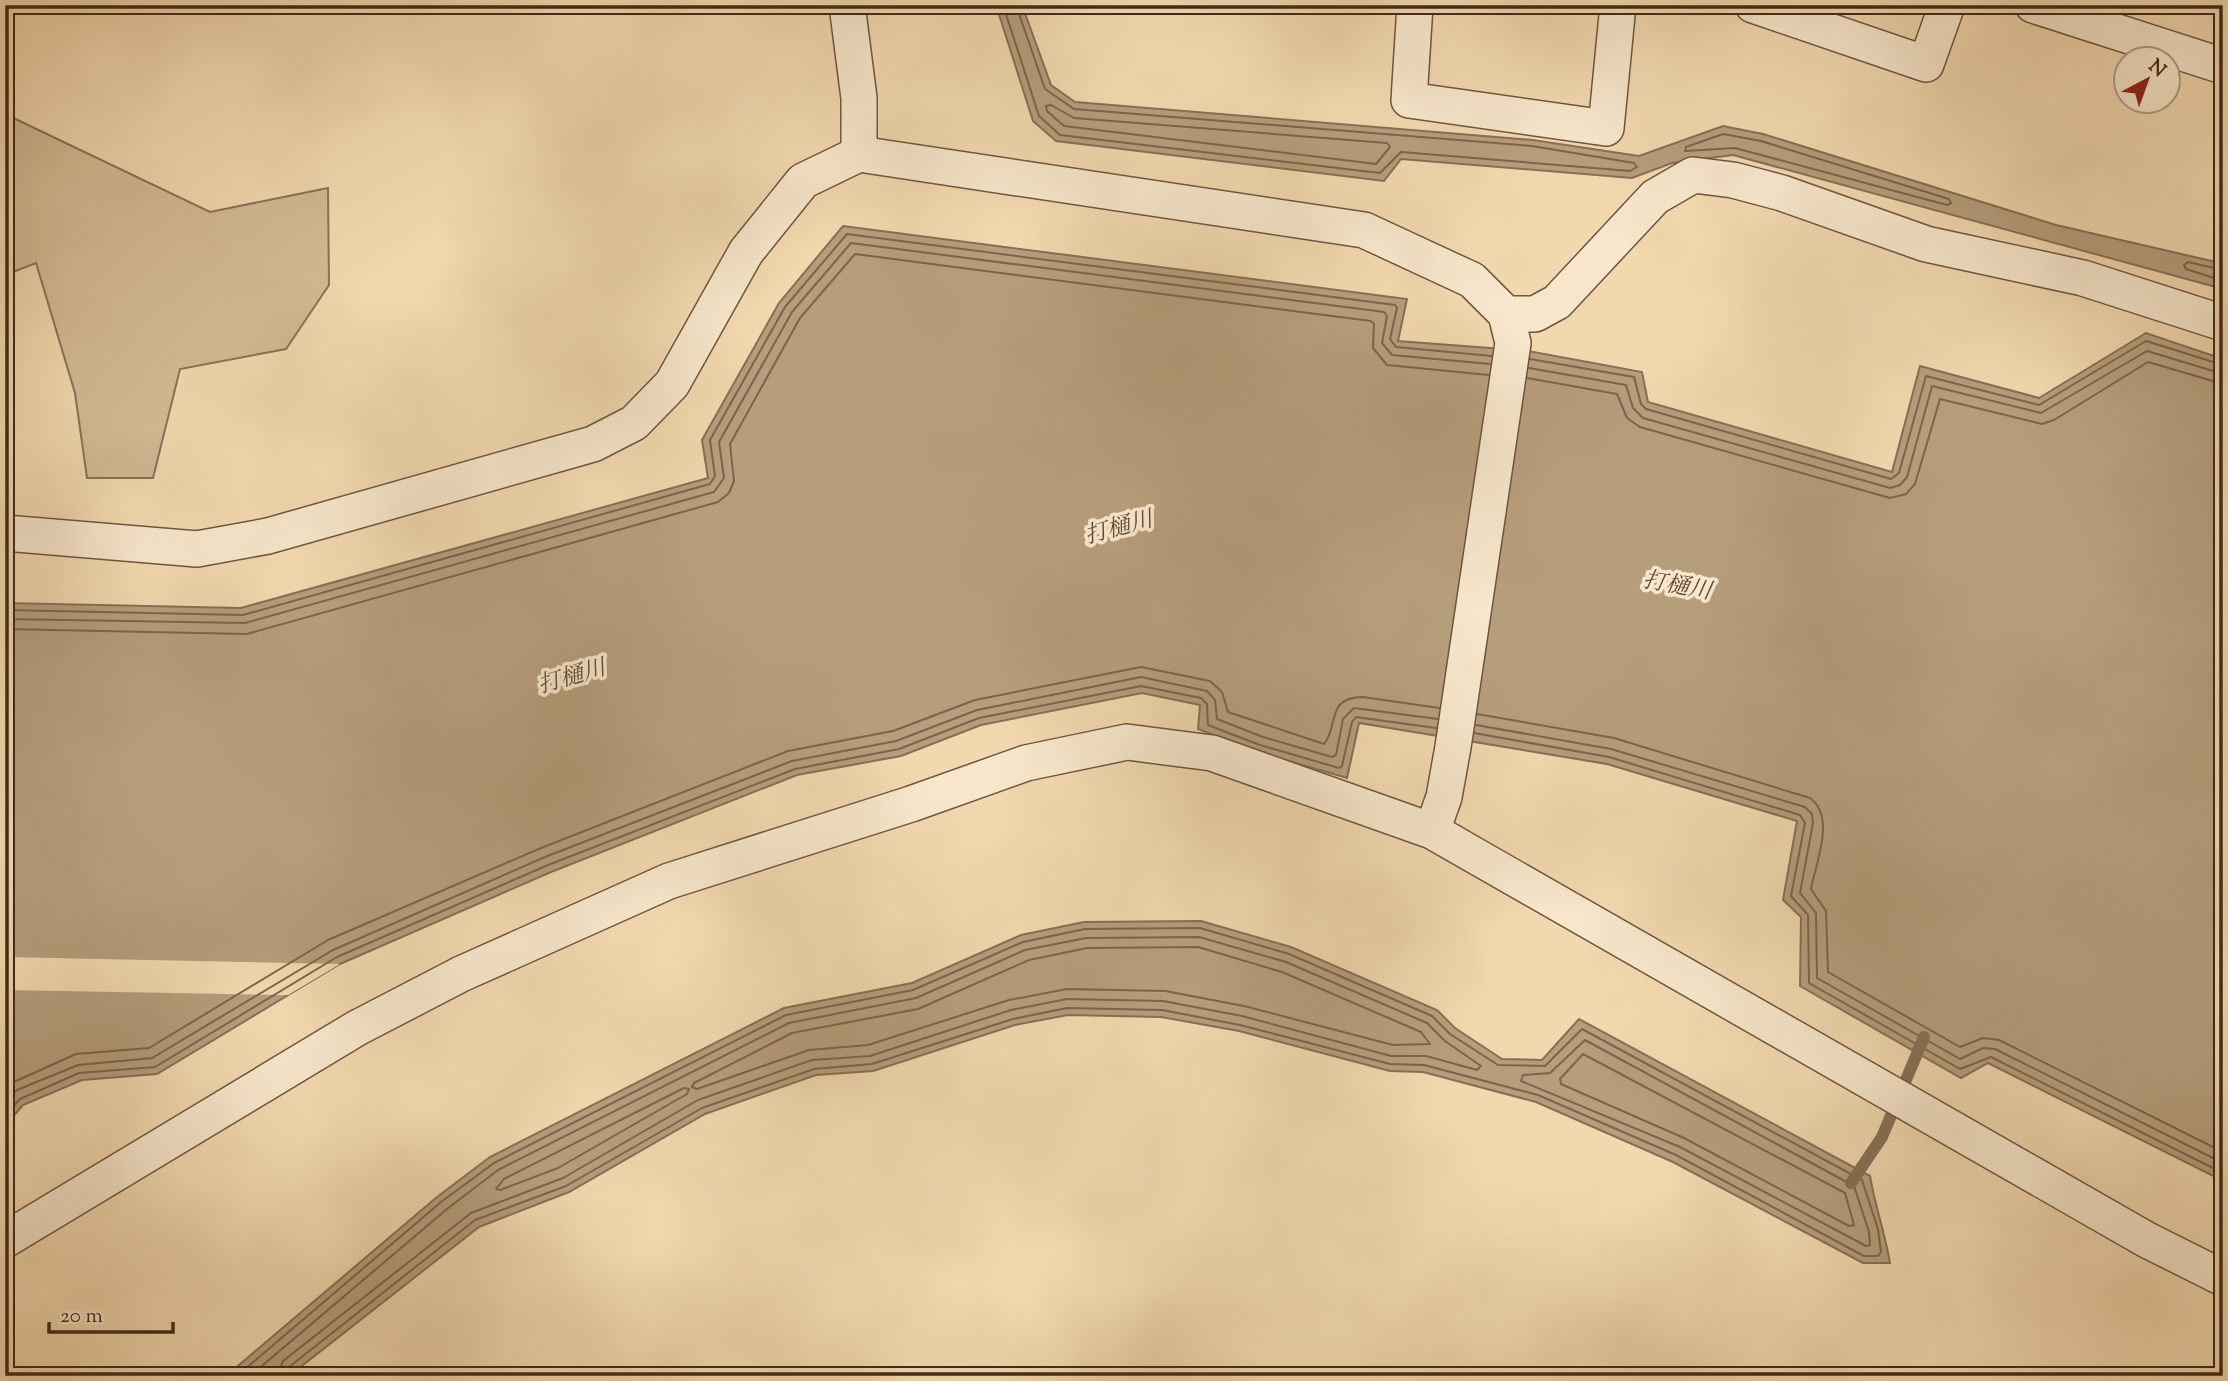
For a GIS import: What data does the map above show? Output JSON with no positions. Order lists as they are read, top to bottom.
{
  "water": ["打樋川"],
  "scale_bar": "20 m",
  "north": "top right"
}
